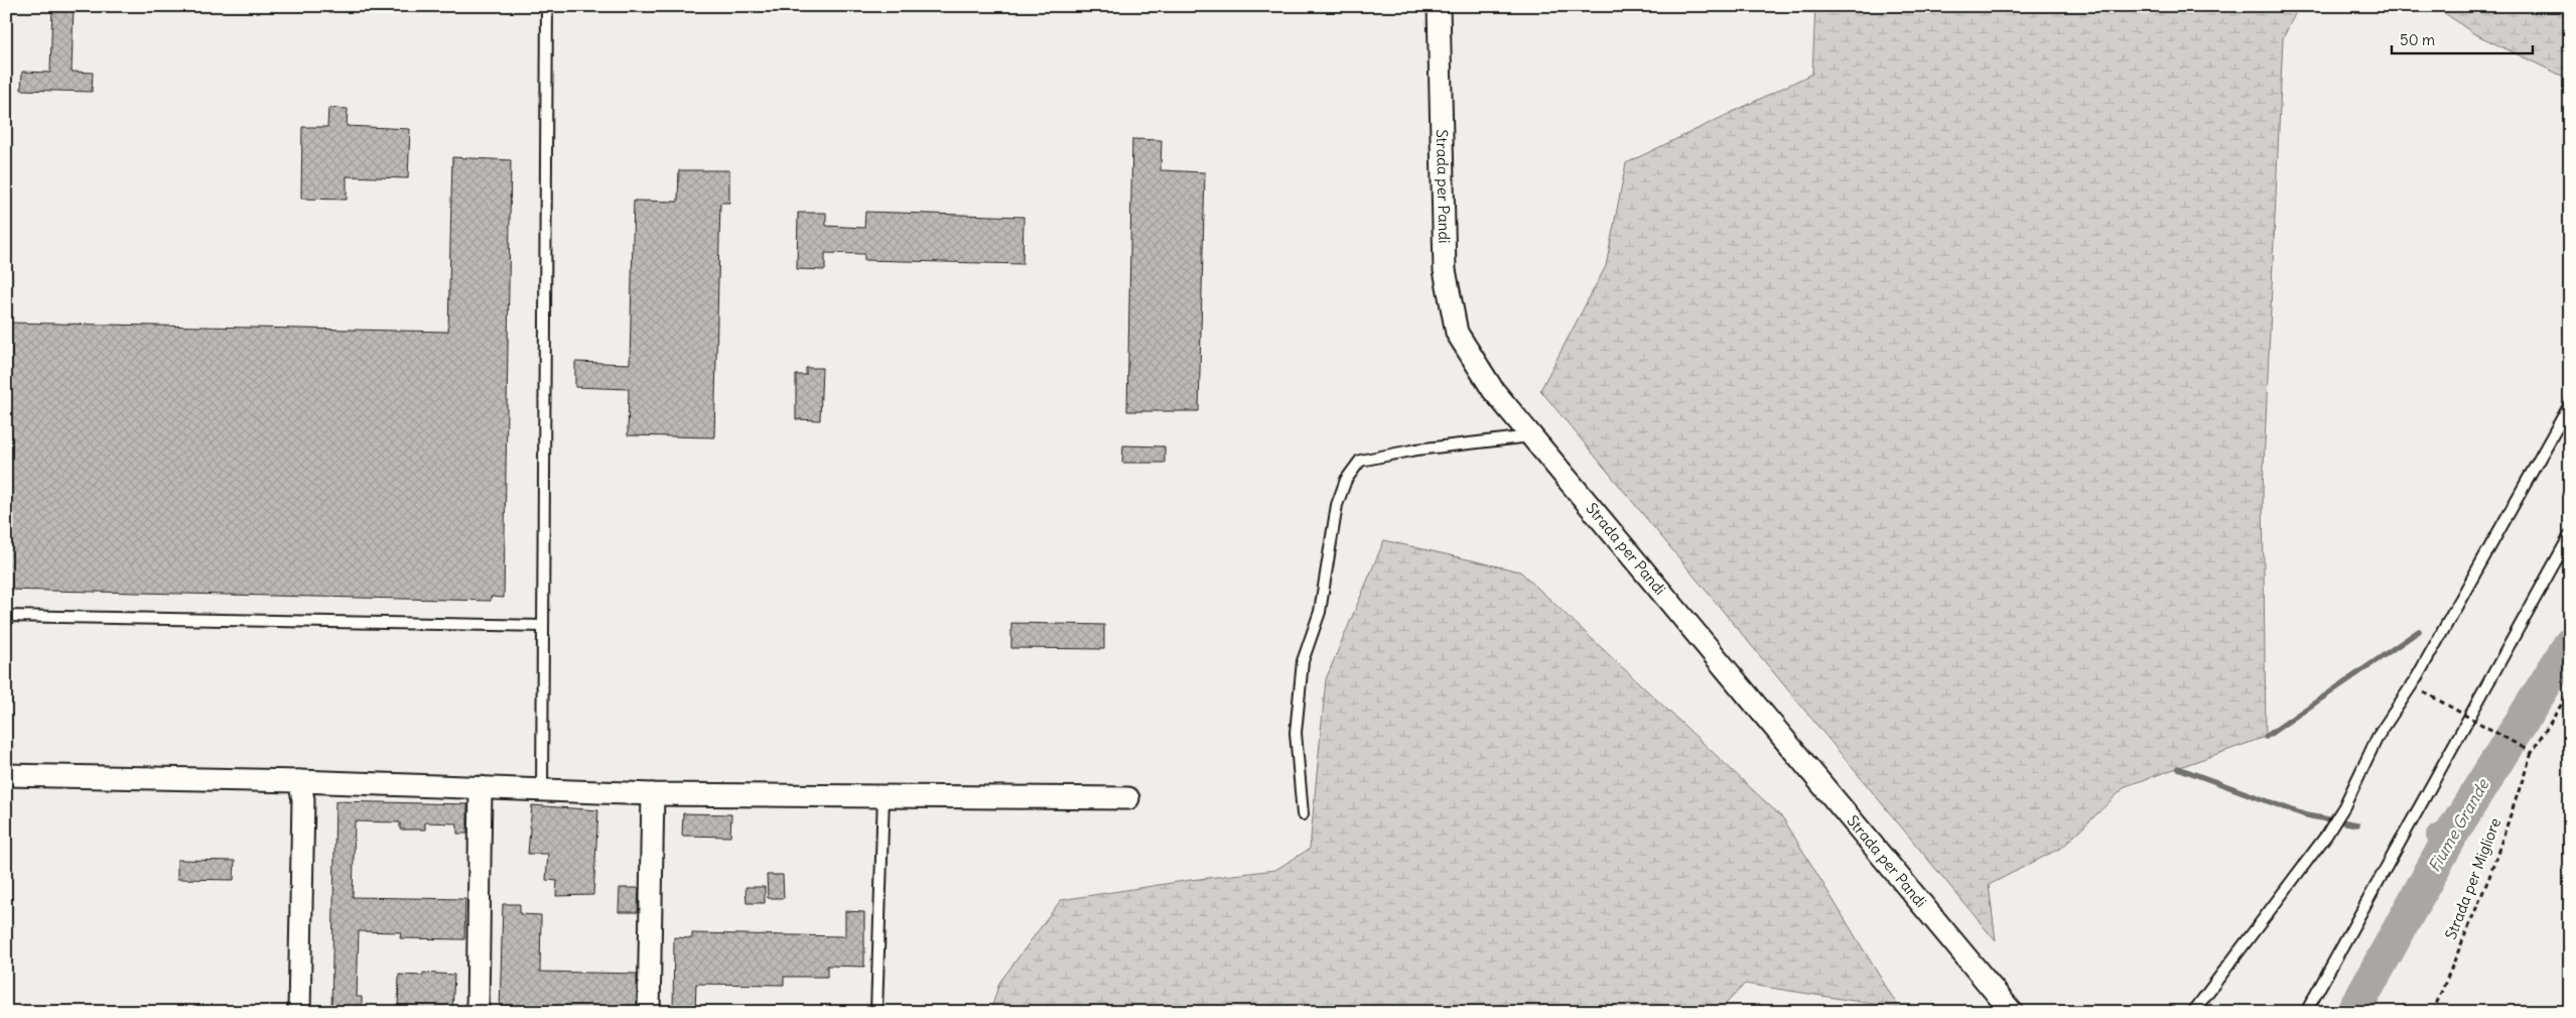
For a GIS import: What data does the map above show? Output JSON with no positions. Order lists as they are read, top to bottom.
{
  "streets": {
    "street": ["Strada per Pandi"],
    "path": ["Strada per Migliore"]
  },
  "water": ["Fiume Grande"],
  "scale_bar": "50 m"
}
